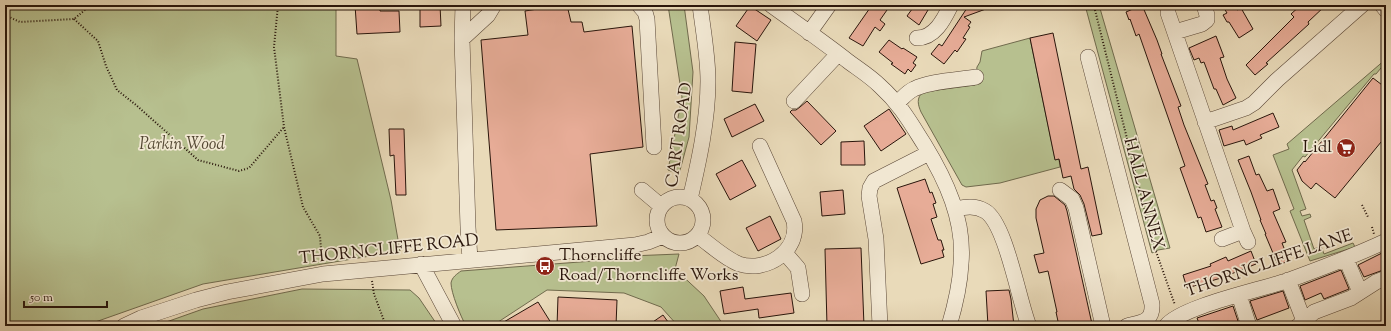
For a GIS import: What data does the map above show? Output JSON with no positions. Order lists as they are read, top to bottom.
{
  "streets": {
    "street": [
      "CART ROAD",
      "HALL ANNEX",
      "THORNCLIFFE ROAD",
      "THORNCLIFFE LANE"
    ]
  },
  "crossings": [
    ["CART ROAD", "THORNCLIFFE ROAD"]
  ],
  "parks": ["Parkin Wood"],
  "places": {
    "supermarket": ["Lidl"],
    "bus stop": ["Thorncliffe Road/Thorncliffe Works"]
  },
  "scale_bar": "50 m"
}
